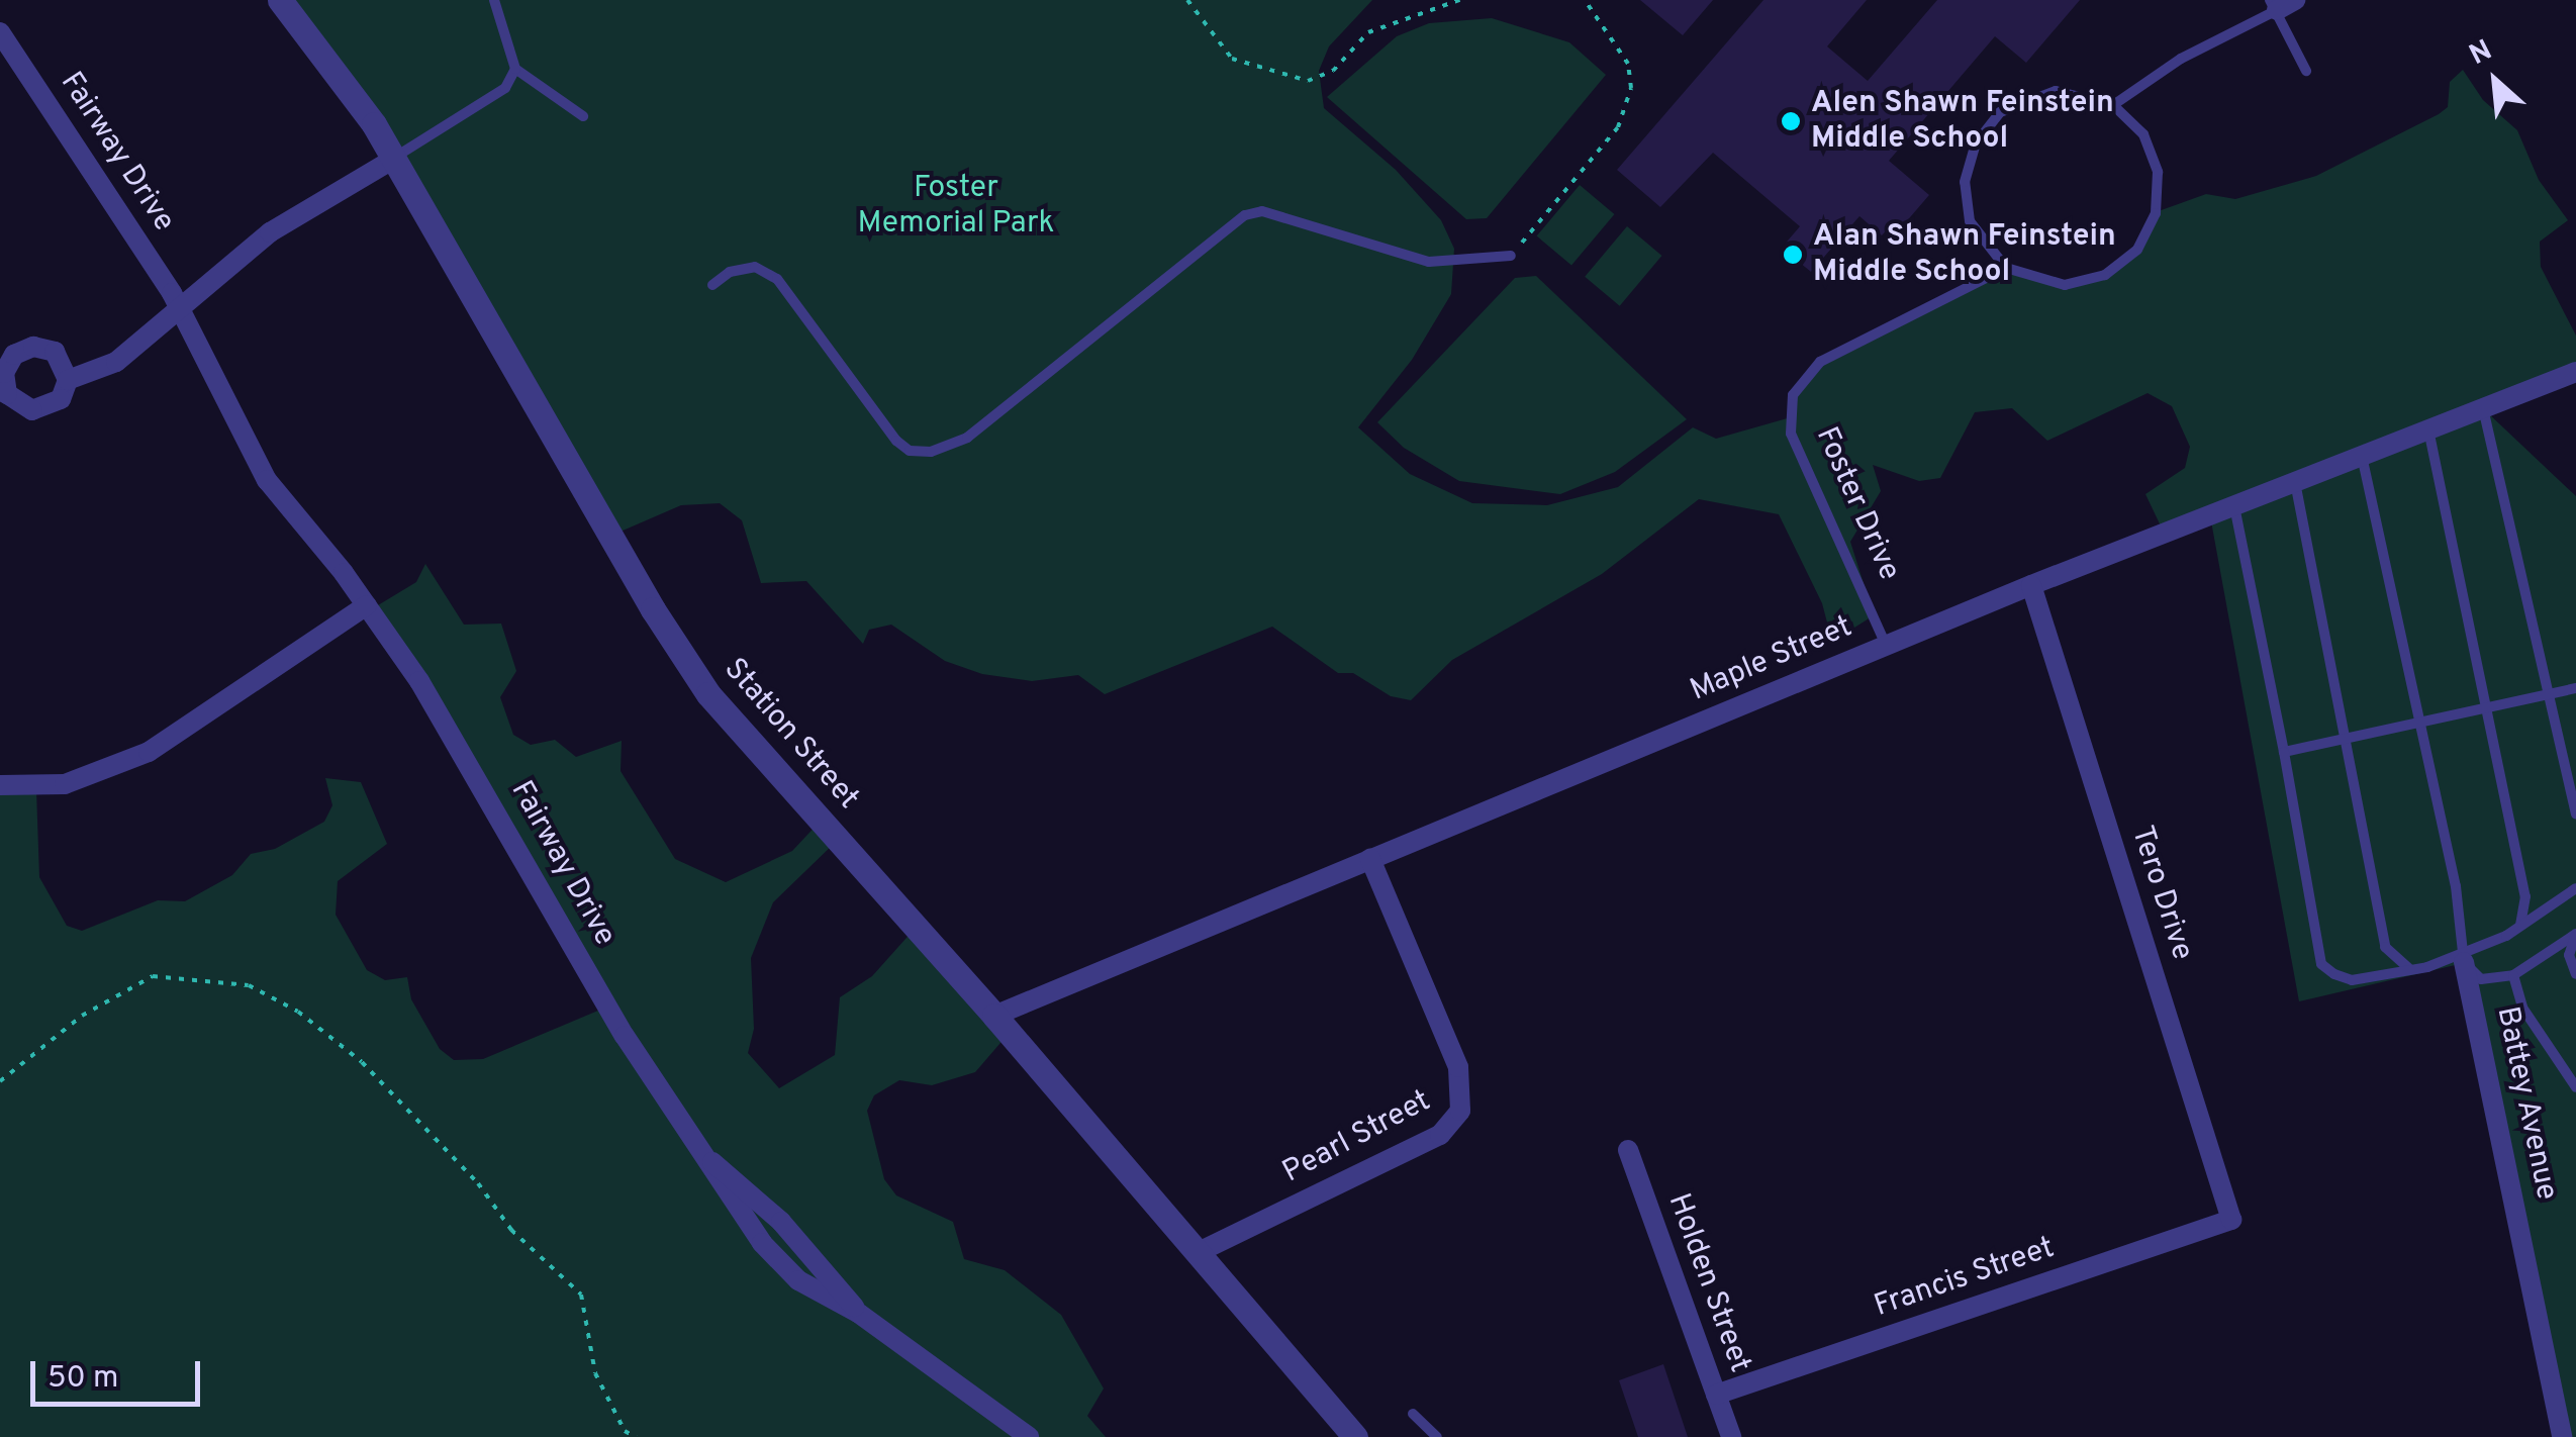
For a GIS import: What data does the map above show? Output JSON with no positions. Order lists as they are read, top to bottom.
{
  "streets": {
    "street": [
      "Fairway Drive",
      "Maple Street",
      "Station Street",
      "Tero Drive",
      "Battey Avenue",
      "Pearl Street",
      "Francis Street",
      "Holden Street"
    ],
    "lane": ["Foster Drive"]
  },
  "crossings": [
    ["Foster Drive", "Maple Street"],
    ["Maple Street", "Station Street"],
    ["Maple Street", "Tero Drive"],
    ["Maple Street", "Pearl Street"],
    ["Station Street", "Pearl Street"],
    ["Tero Drive", "Francis Street"],
    ["Francis Street", "Holden Street"]
  ],
  "parks": ["Foster Memorial Park"],
  "places": ["Alen Shawn Feinstein Middle School", "Alan Shawn Feinstein Middle School"],
  "scale_bar": "50 m",
  "north": "top left"
}
